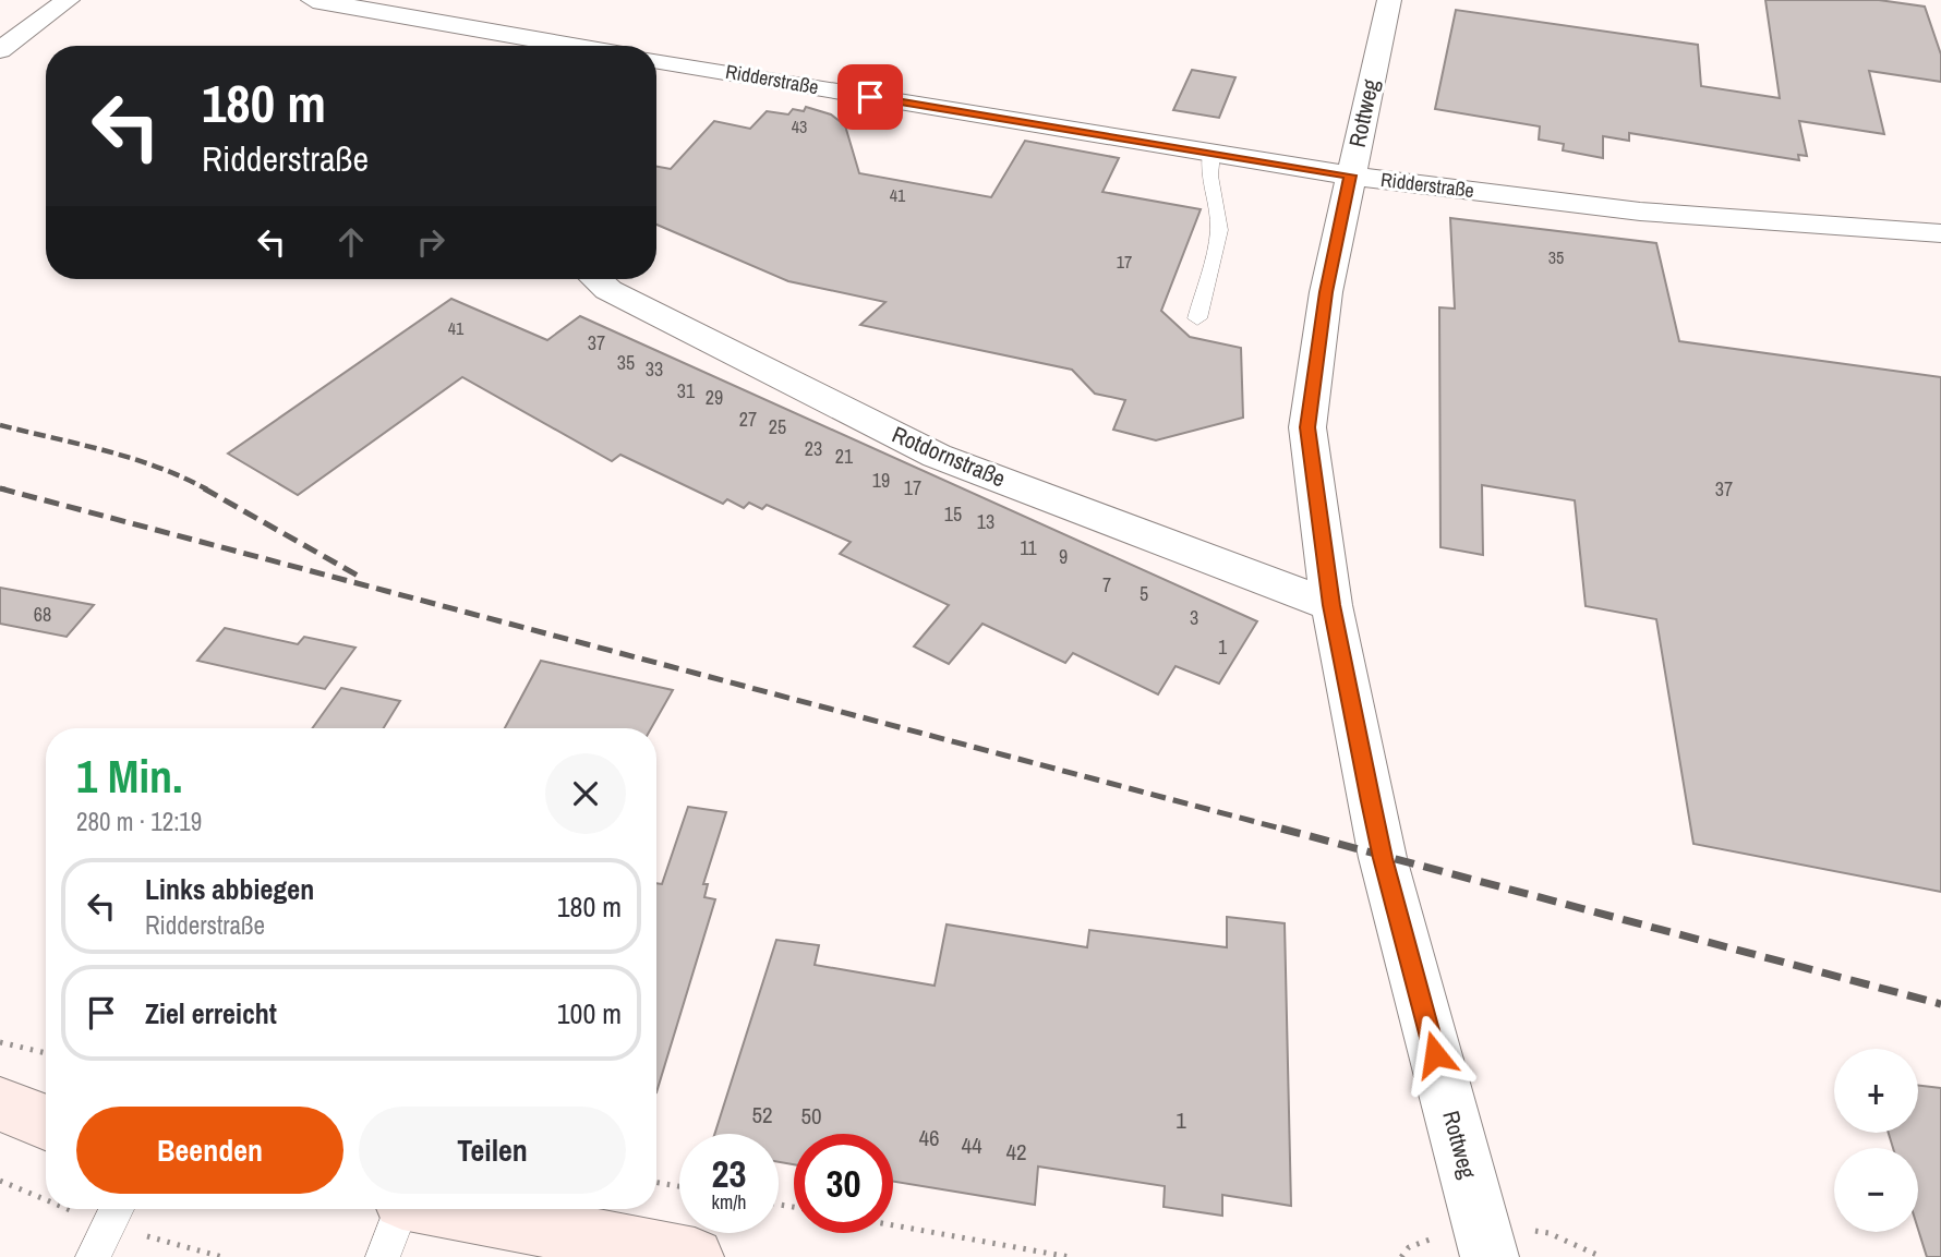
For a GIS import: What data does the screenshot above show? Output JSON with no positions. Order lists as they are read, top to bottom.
{
  "streets": {
    "street": ["Ridderstraße", "Rottweg", "Rotdornstraße"]
  },
  "crossings": [
    ["Ridderstraße", "Rottweg"],
    ["Rottweg", "Rotdornstraße"]
  ],
  "house_numbers": [
    "43",
    "41",
    "35",
    "17",
    "41",
    "37",
    "35",
    "33",
    "31",
    "29",
    "27",
    "25",
    "23",
    "21",
    "19",
    "17",
    "37",
    "15",
    "13",
    "11",
    "9",
    "7",
    "5",
    "68",
    "3",
    "1",
    "52",
    "50",
    "1",
    "46",
    "44",
    "42"
  ],
  "page": {
    "turn": ["180 m", "Ridderstraße"],
    "heading": ["1 Min.", "280 m · 12:19"],
    "list": [
      {
        "name": "Links abbiegen",
        "note": "Ridderstraße",
        "value": "180 m"
      },
      {
        "name": "Ziel erreicht",
        "value": "100 m"
      }
    ],
    "map_buttons": ["+", "−"],
    "buttons": ["Beenden", "Teilen"],
    "speed": "23 km/h",
    "limit": "30"
  }
}
